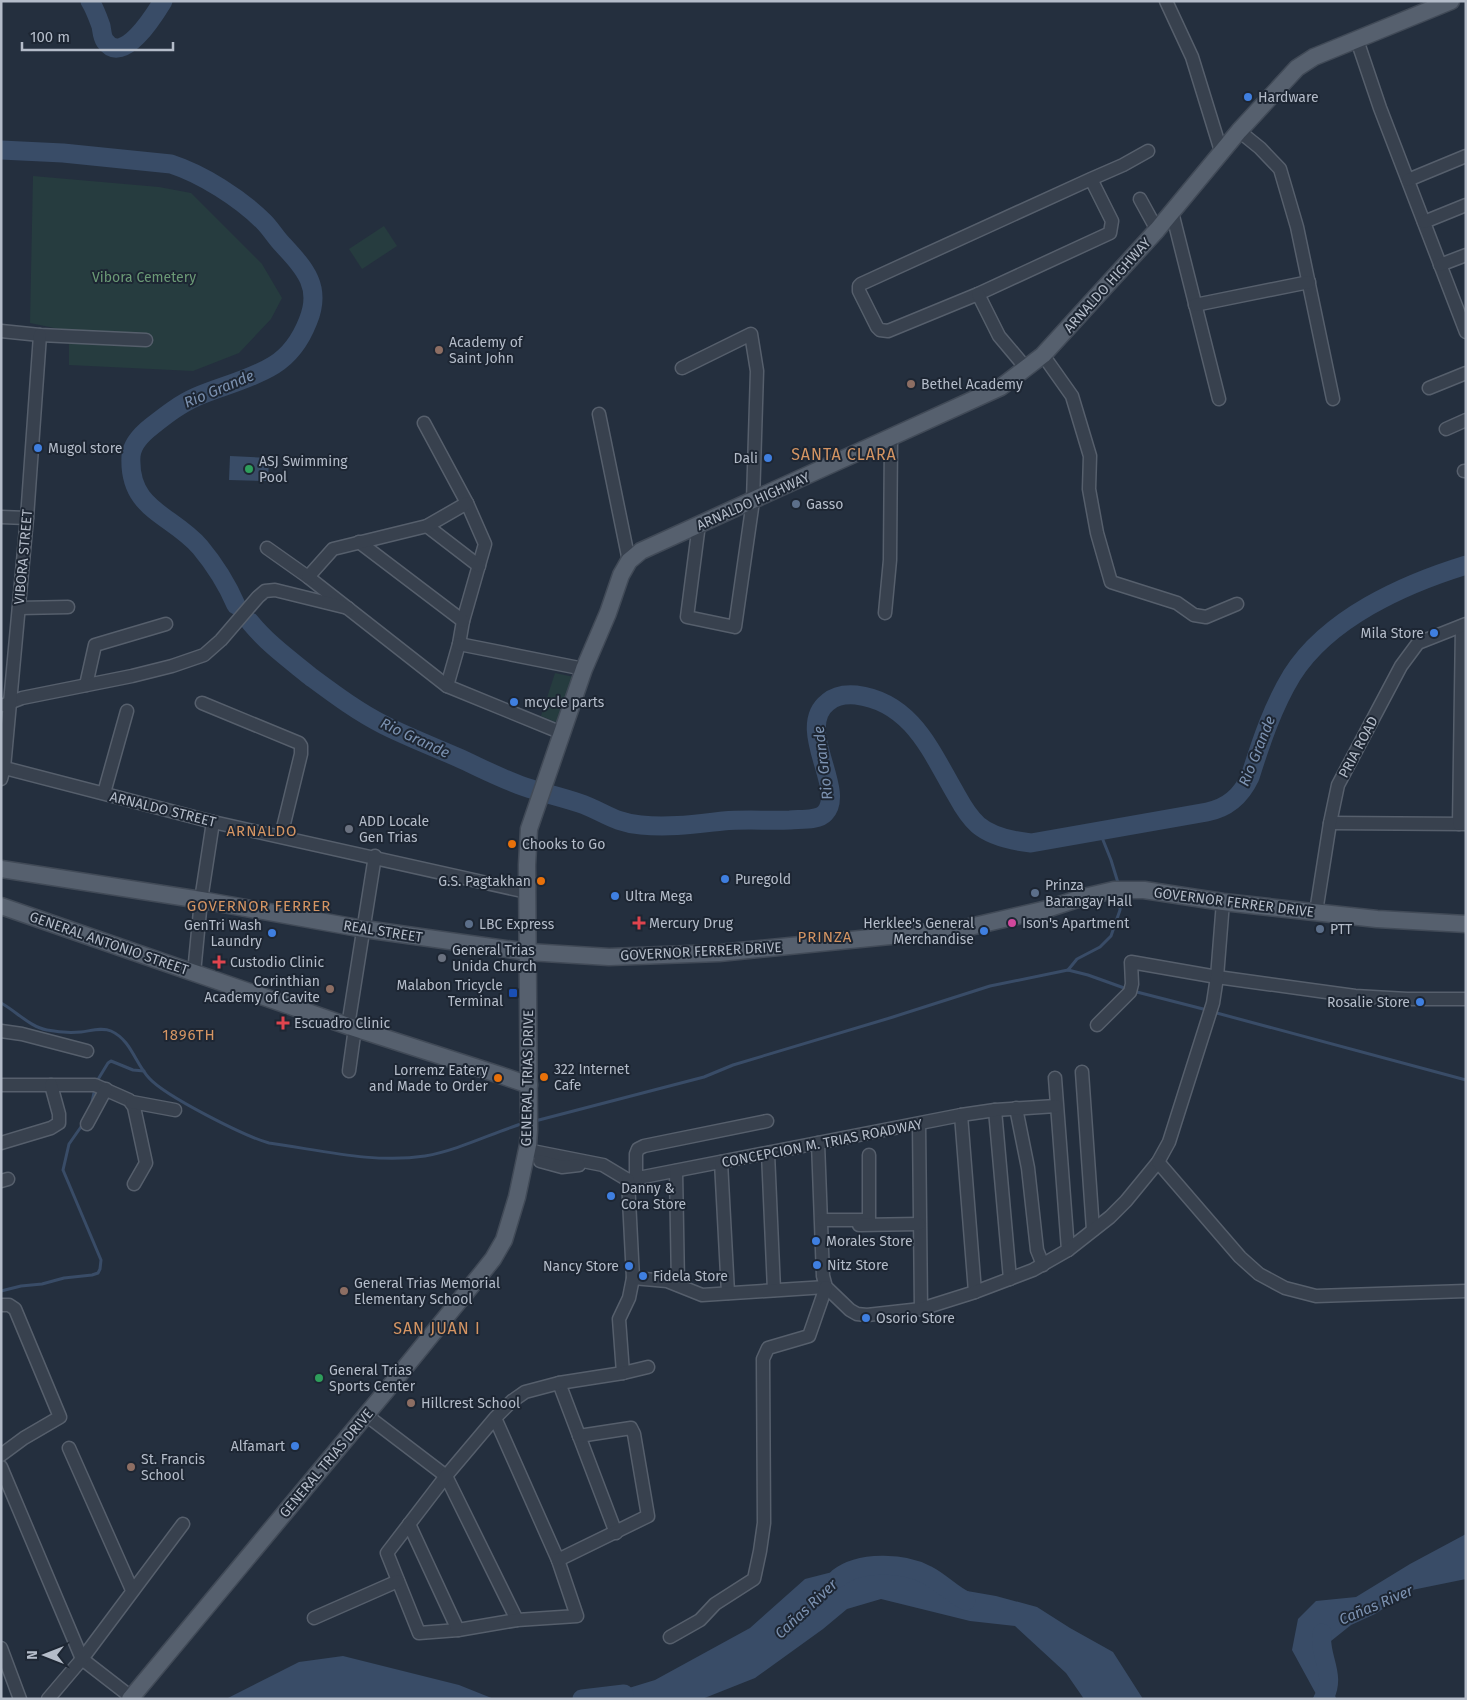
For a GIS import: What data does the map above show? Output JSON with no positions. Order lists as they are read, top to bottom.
{
  "streets": {
    "main road": [
      "ARNALDO HIGHWAY",
      "GOVERNOR FERRER DRIVE",
      "REAL STREET",
      "GENERAL ANTONIO STREET",
      "GENERAL TRIAS DRIVE"
    ],
    "street": [
      "VIBORA STREET",
      "PRIA ROAD",
      "ARNALDO STREET",
      "CONCEPCION M. TRIAS ROADWAY"
    ]
  },
  "crossings": [
    ["ARNALDO HIGHWAY", "ARNALDO STREET"],
    ["ARNALDO HIGHWAY", "GOVERNOR FERRER DRIVE"],
    ["ARNALDO HIGHWAY", "REAL STREET"],
    ["ARNALDO HIGHWAY", "GENERAL TRIAS DRIVE"],
    ["VIBORA STREET", "ARNALDO STREET"],
    ["PRIA ROAD", "GOVERNOR FERRER DRIVE"],
    ["GOVERNOR FERRER DRIVE", "REAL STREET"],
    ["GOVERNOR FERRER DRIVE", "GENERAL TRIAS DRIVE"],
    ["REAL STREET", "GENERAL TRIAS DRIVE"],
    ["GENERAL ANTONIO STREET", "GENERAL TRIAS DRIVE"]
  ],
  "districts": [
    "SANTA CLARA",
    "ARNALDO",
    "GOVERNOR FERRER",
    "PRINZA",
    "1896TH",
    "SAN JUAN I"
  ],
  "water": ["Rio Grande", "Cañas River"],
  "parks": ["Vibora Cemetery"],
  "places": {
    "other": [
      "Hardware",
      "Academy of Saint John",
      "Bethel Academy",
      "Mugol store",
      "Dali",
      "ASJ Swimming Pool",
      "Gasso",
      "Mila Store",
      "mcycle parts",
      "ADD Locale Gen Trias",
      "Chooks to Go",
      "Puregold",
      "G.S. Pagtakhan",
      "Prinza Barangay Hall",
      "Ultra Mega",
      "Ison's Apartment",
      "LBC Express",
      "PTT",
      "Herklee's General Merchandise",
      "GenTri Wash Laundry",
      "General Trias Unida Church",
      "Corinthian Academy of Cavite",
      "Rosalie Store",
      "322 Internet Cafe",
      "Lorremz Eatery and Made to Order",
      "Danny & Cora Store",
      "Morales Store",
      "Nitz Store",
      "Nancy Store",
      "Fidela Store",
      "General Trias Memorial Elementary School",
      "Osorio Store",
      "General Trias Sports Center",
      "Hillcrest School",
      "Alfamart",
      "St. Francis School"
    ],
    "health": ["Mercury Drug", "Custodio Clinic", "Escuadro Clinic"],
    "transit": ["Malabon Tricycle Terminal"]
  },
  "scale_bar": "100 m",
  "north": "left"
}
